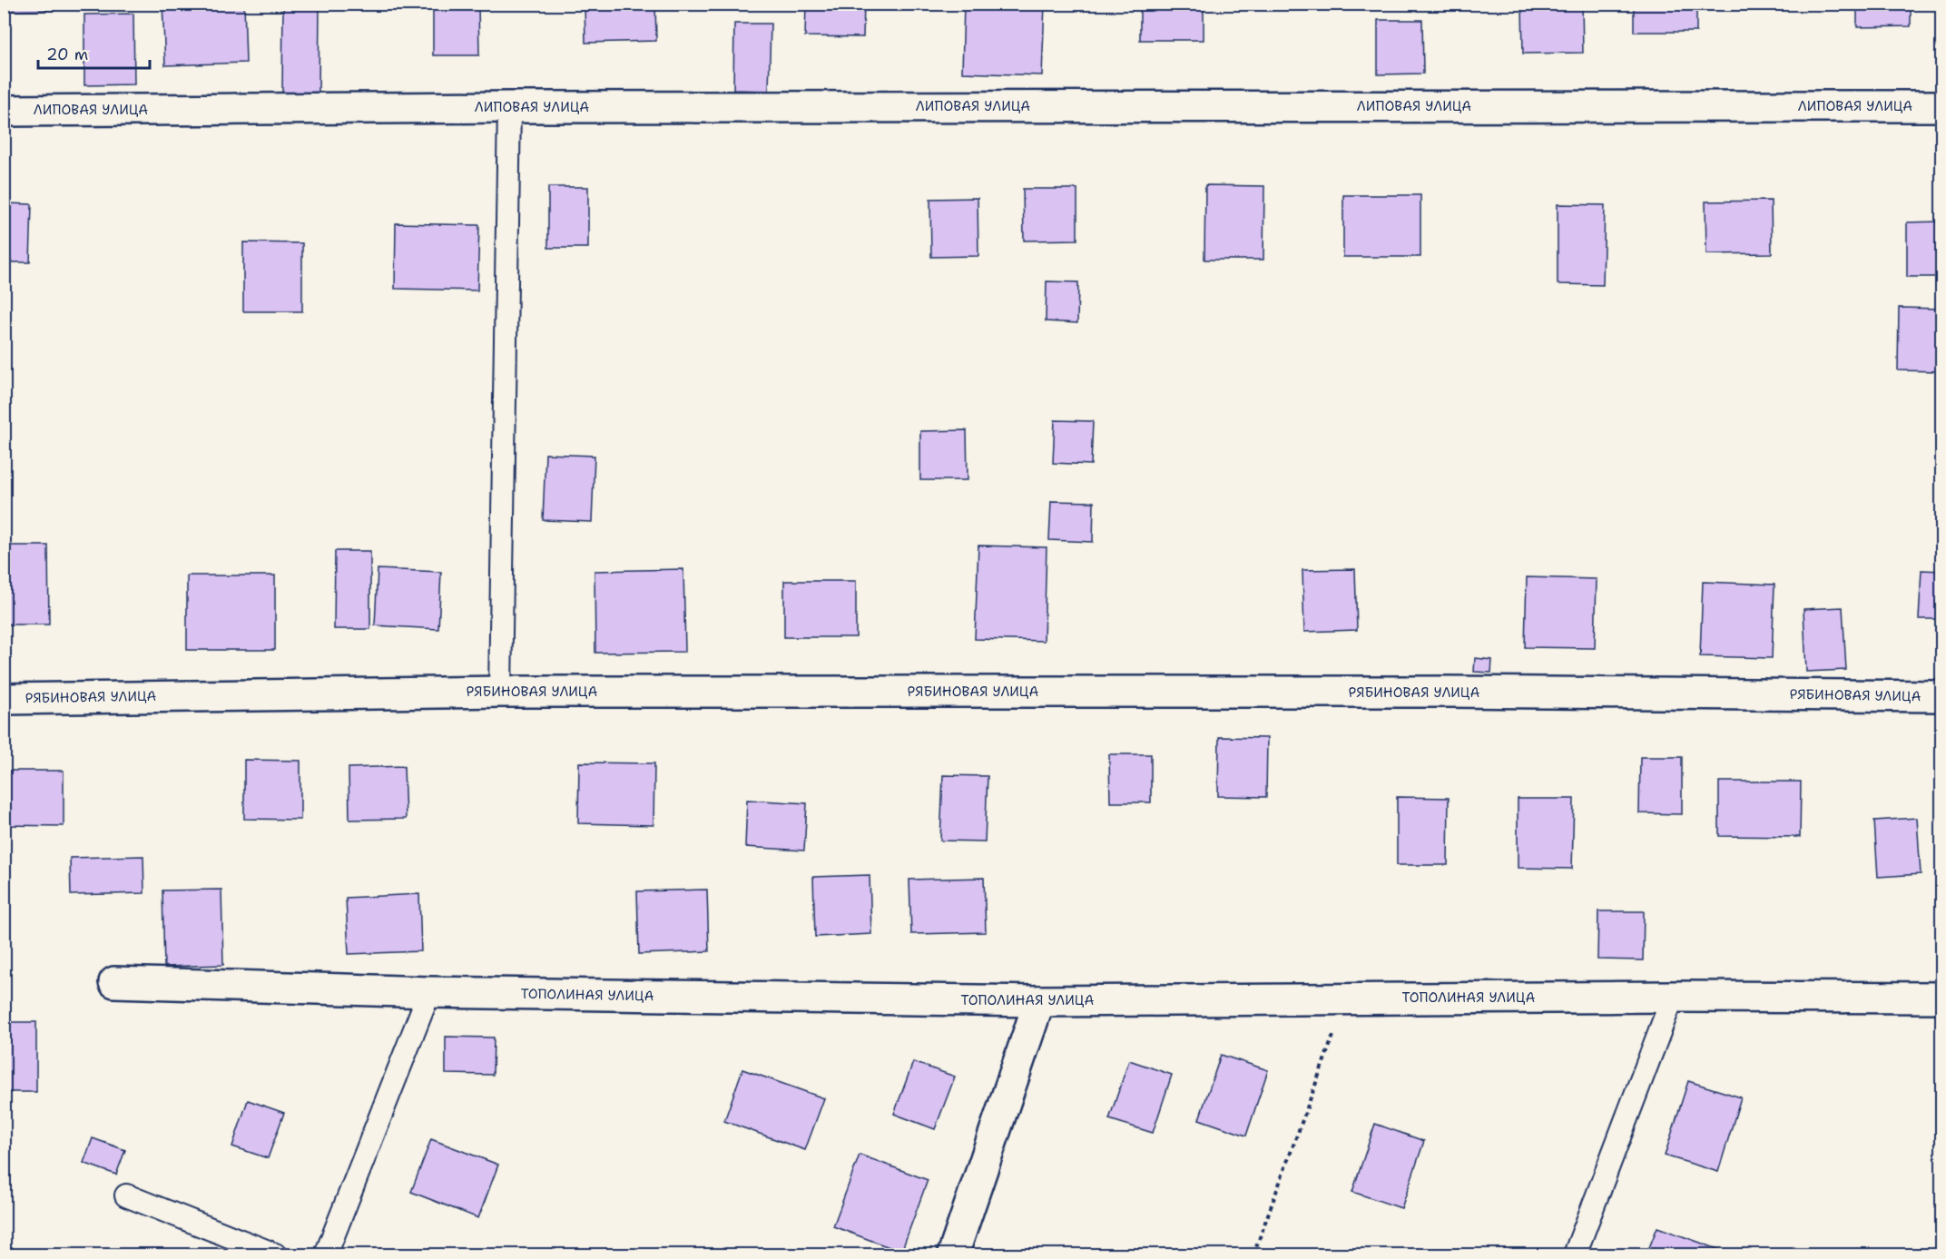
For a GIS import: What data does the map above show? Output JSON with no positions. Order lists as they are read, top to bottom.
{
  "streets": {
    "street": ["ЛИПОВАЯ УЛИЦА", "РЯБИНОВАЯ УЛИЦА", "ТОПОЛИНАЯ УЛИЦА"]
  },
  "scale_bar": "20 m"
}
